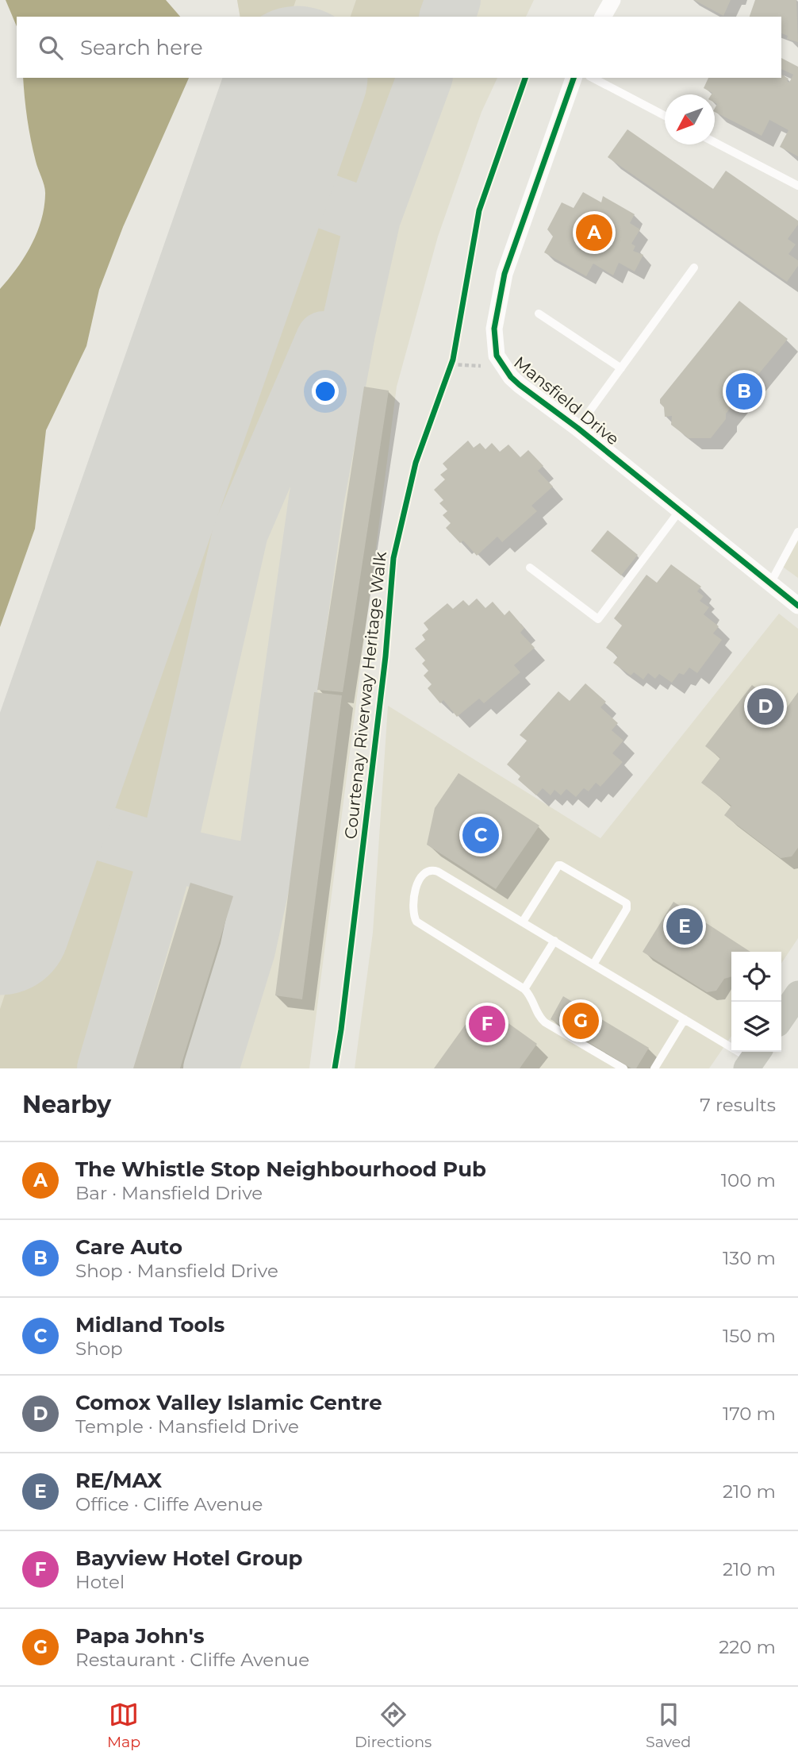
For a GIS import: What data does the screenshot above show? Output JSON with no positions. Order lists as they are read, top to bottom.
{
  "streets": {
    "street": ["Mansfield Drive"],
    "cycle path": ["Courtenay Riverway Heritage Walk"]
  },
  "north": "bottom left",
  "page": {
    "search": "Search here",
    "pins": [
      "A",
      "B",
      "D",
      "C",
      "E",
      "G",
      "F"
    ],
    "heading": ["Nearby", "7 results"],
    "list": [
      {
        "mark": "A",
        "name": "The Whistle Stop Neighbourhood Pub",
        "note": "Bar · Mansfield Drive",
        "value": "100 m"
      },
      {
        "mark": "B",
        "name": "Care Auto",
        "note": "Shop · Mansfield Drive",
        "value": "130 m"
      },
      {
        "mark": "C",
        "name": "Midland Tools",
        "note": "Shop",
        "value": "150 m"
      },
      {
        "mark": "D",
        "name": "Comox Valley Islamic Centre",
        "note": "Temple · Mansfield Drive",
        "value": "170 m"
      },
      {
        "mark": "E",
        "name": "RE/MAX",
        "note": "Office · Cliffe Avenue",
        "value": "210 m"
      },
      {
        "mark": "F",
        "name": "Bayview Hotel Group",
        "note": "Hotel",
        "value": "210 m"
      },
      {
        "mark": "G",
        "name": "Papa John's",
        "note": "Restaurant · Cliffe Avenue",
        "value": "220 m"
      }
    ],
    "nav": ["Map", "Directions", "Saved"]
  }
}
